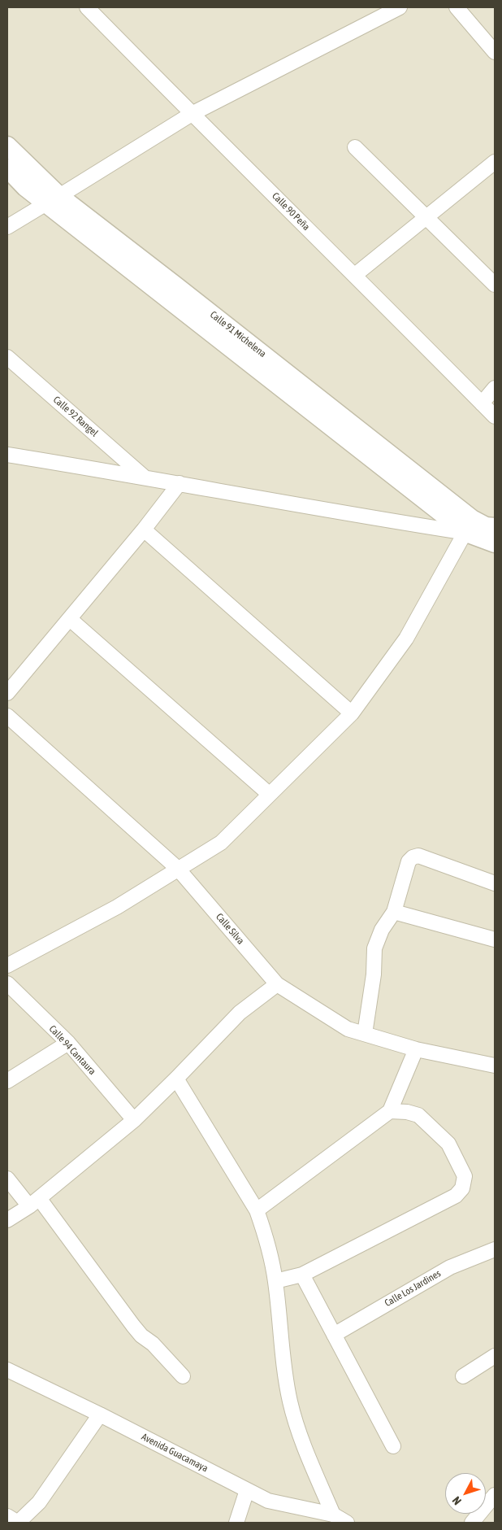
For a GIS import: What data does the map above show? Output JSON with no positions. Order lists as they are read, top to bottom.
{
  "streets": {
    "street": [
      "Calle 90 Peña",
      "Calle 91 Michelena",
      "Calle 92 Rangel",
      "Calle Silva",
      "Calle 94 Cantaura",
      "Calle Los Jardines",
      "Avenida Guacamaya"
    ]
  },
  "north": "bottom left"
}
